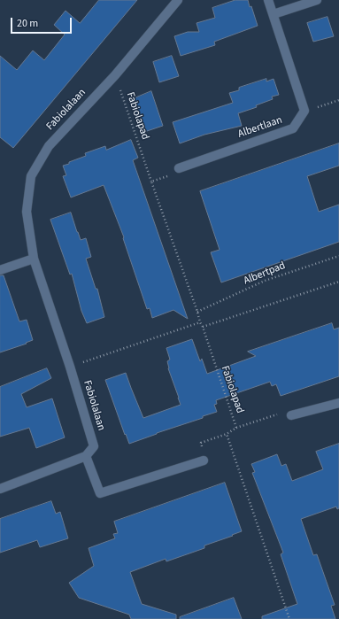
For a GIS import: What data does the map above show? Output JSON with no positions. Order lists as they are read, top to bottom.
{
  "streets": {
    "street": ["Fabiolalaan", "Albertlaan"],
    "path": ["Fabiolapad", "Albertpad"]
  },
  "crossings": [
    ["Fabiolalaan", "Fabiolapad"],
    ["Fabiolapad", "Albertpad"]
  ],
  "scale_bar": "20 m"
}
